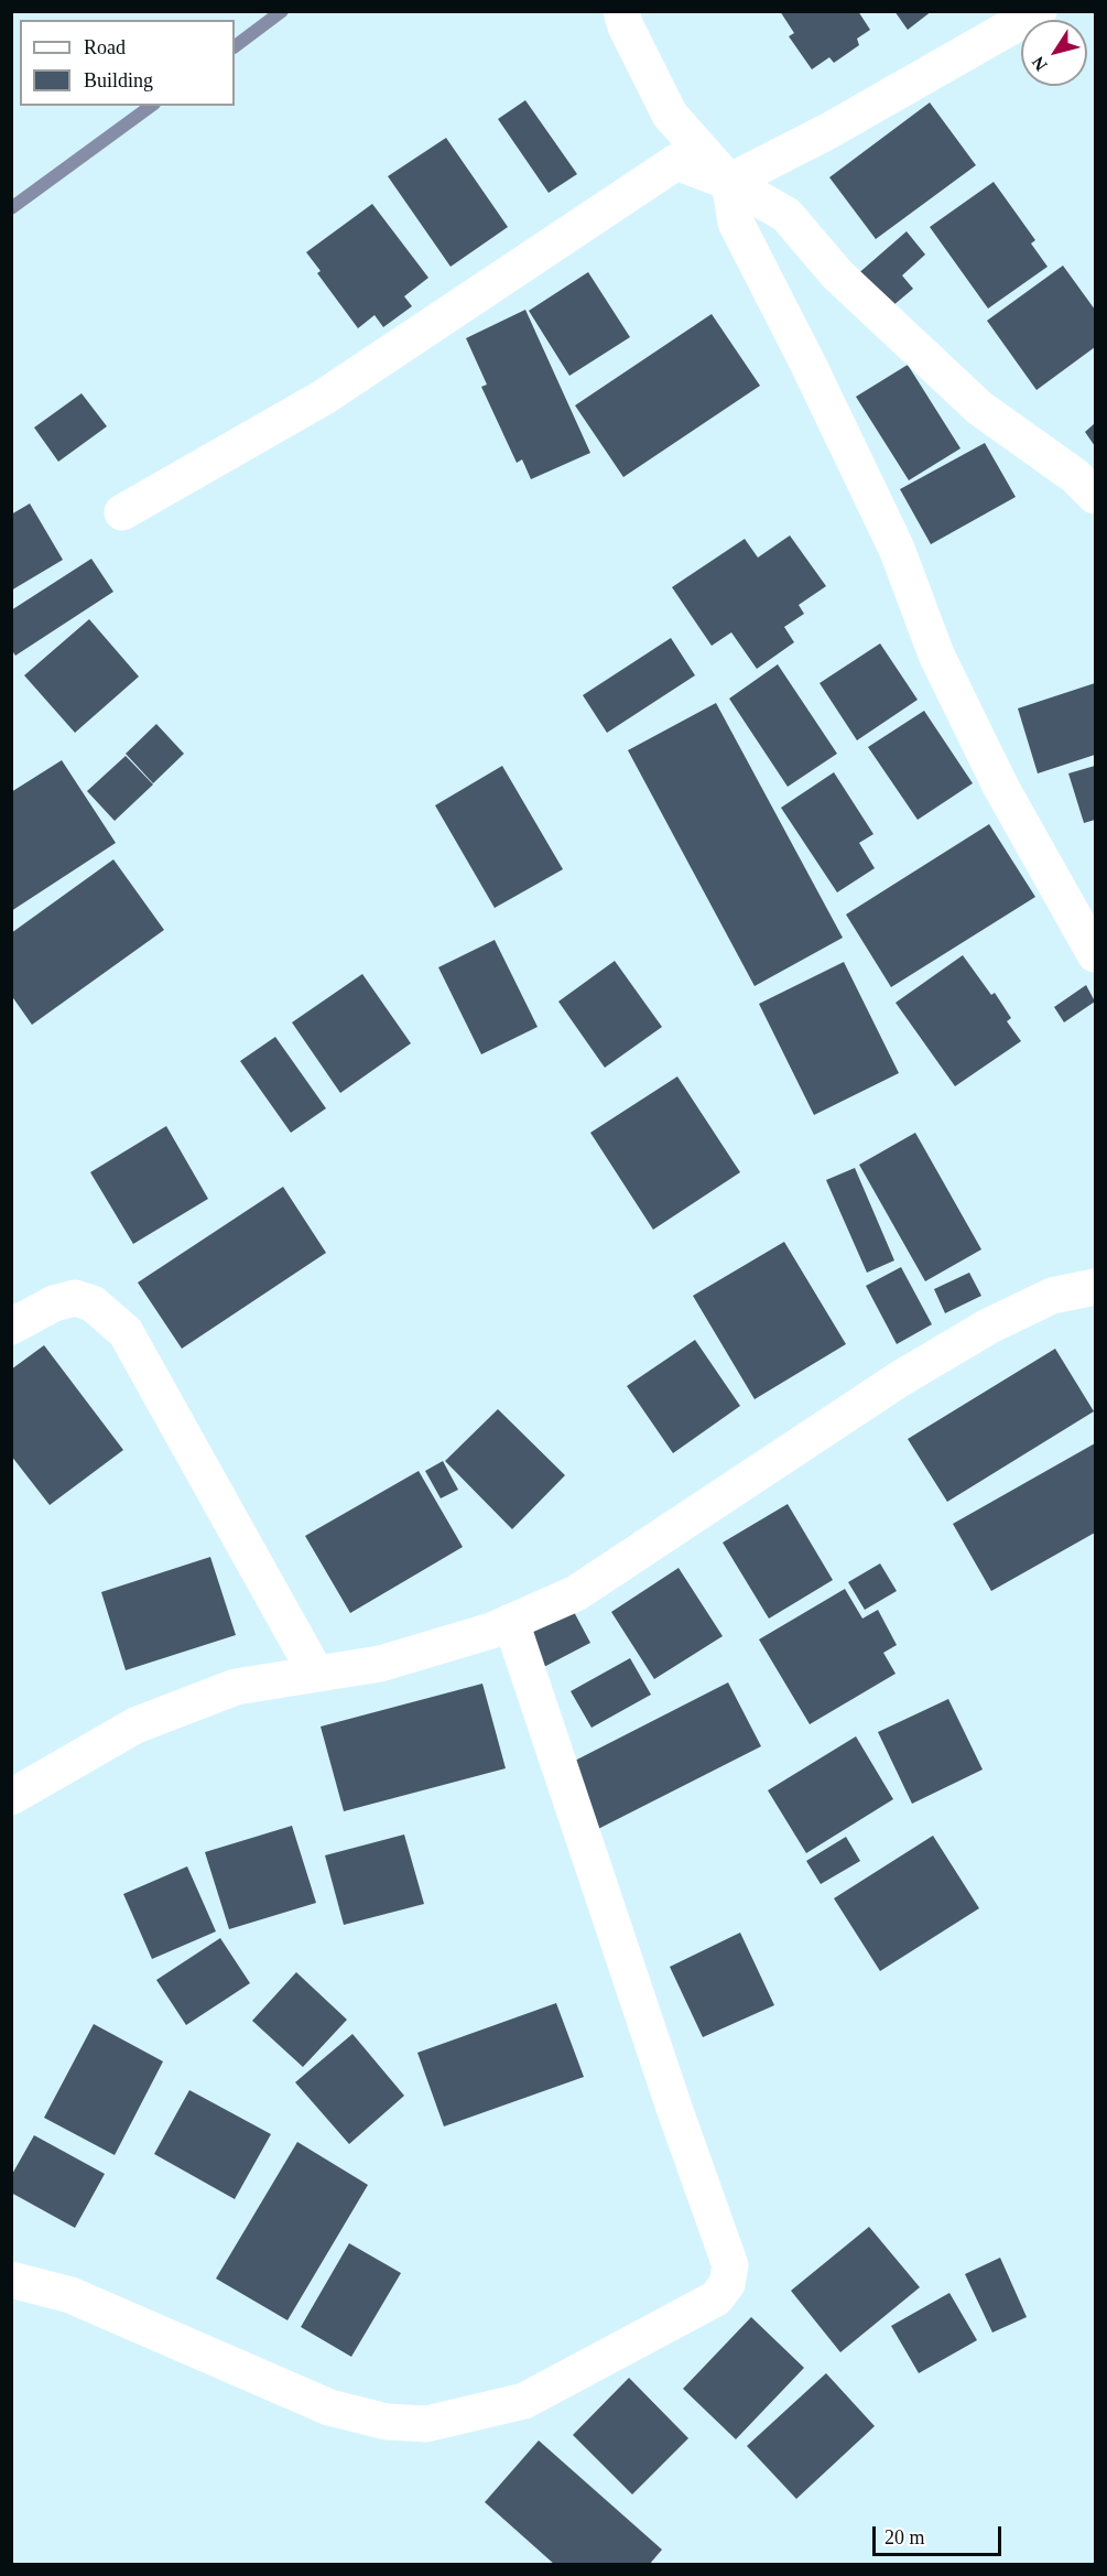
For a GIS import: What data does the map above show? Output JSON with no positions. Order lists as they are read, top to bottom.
{
  "legend": ["Road", "Building"],
  "scale_bar": "20 m",
  "north": "bottom left"
}
